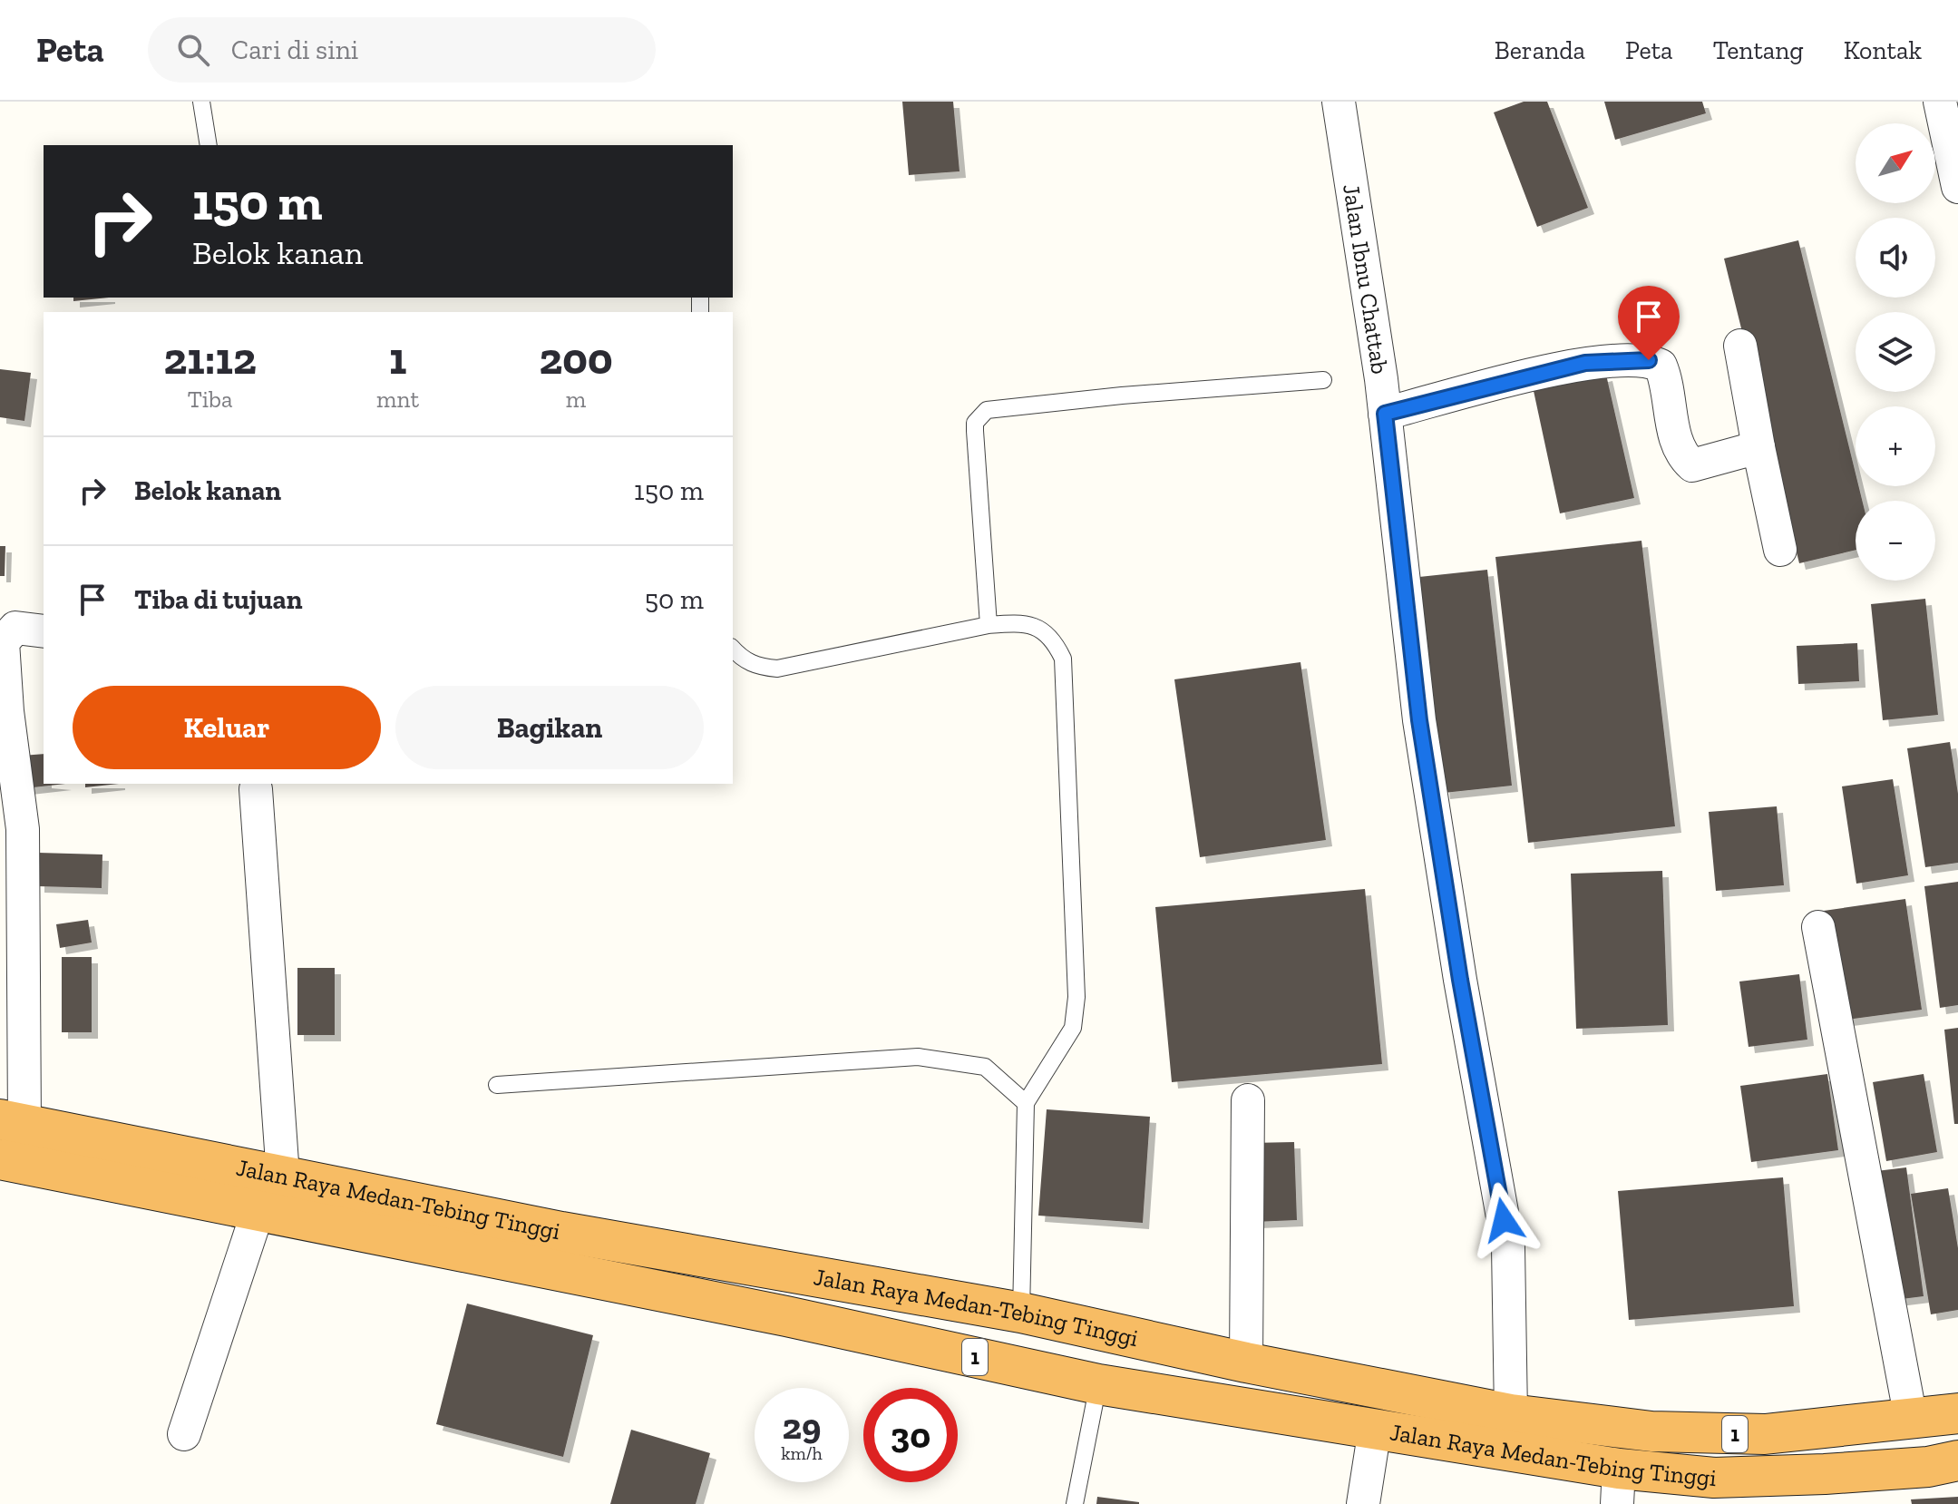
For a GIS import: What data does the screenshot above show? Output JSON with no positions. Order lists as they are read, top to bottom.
{
  "streets": {
    "highway": ["Jalan Raya Medan-Tebing Tinggi", "1"],
    "street": ["Jalan Ibnu Chattab"]
  },
  "crossings": [
    ["Jalan Ibnu Chattab", "Jalan Raya Medan-Tebing Tinggi"]
  ],
  "north": "top right",
  "page": {
    "header": "Peta",
    "search": "Cari di sini",
    "nav": [
      "Beranda",
      "Peta",
      "Tentang",
      "Kontak"
    ],
    "map_buttons": ["+", "−"],
    "turn": ["150 m", "Belok kanan"],
    "eta": [
      "21:12",
      "Tiba",
      "1",
      "mnt",
      "200",
      "m"
    ],
    "list": [
      {
        "name": "Belok kanan",
        "value": "150 m"
      },
      {
        "name": "Tiba di tujuan",
        "value": "50 m"
      }
    ],
    "buttons": ["Keluar", "Bagikan"],
    "speed": "29 km/h",
    "limit": "30"
  }
}
